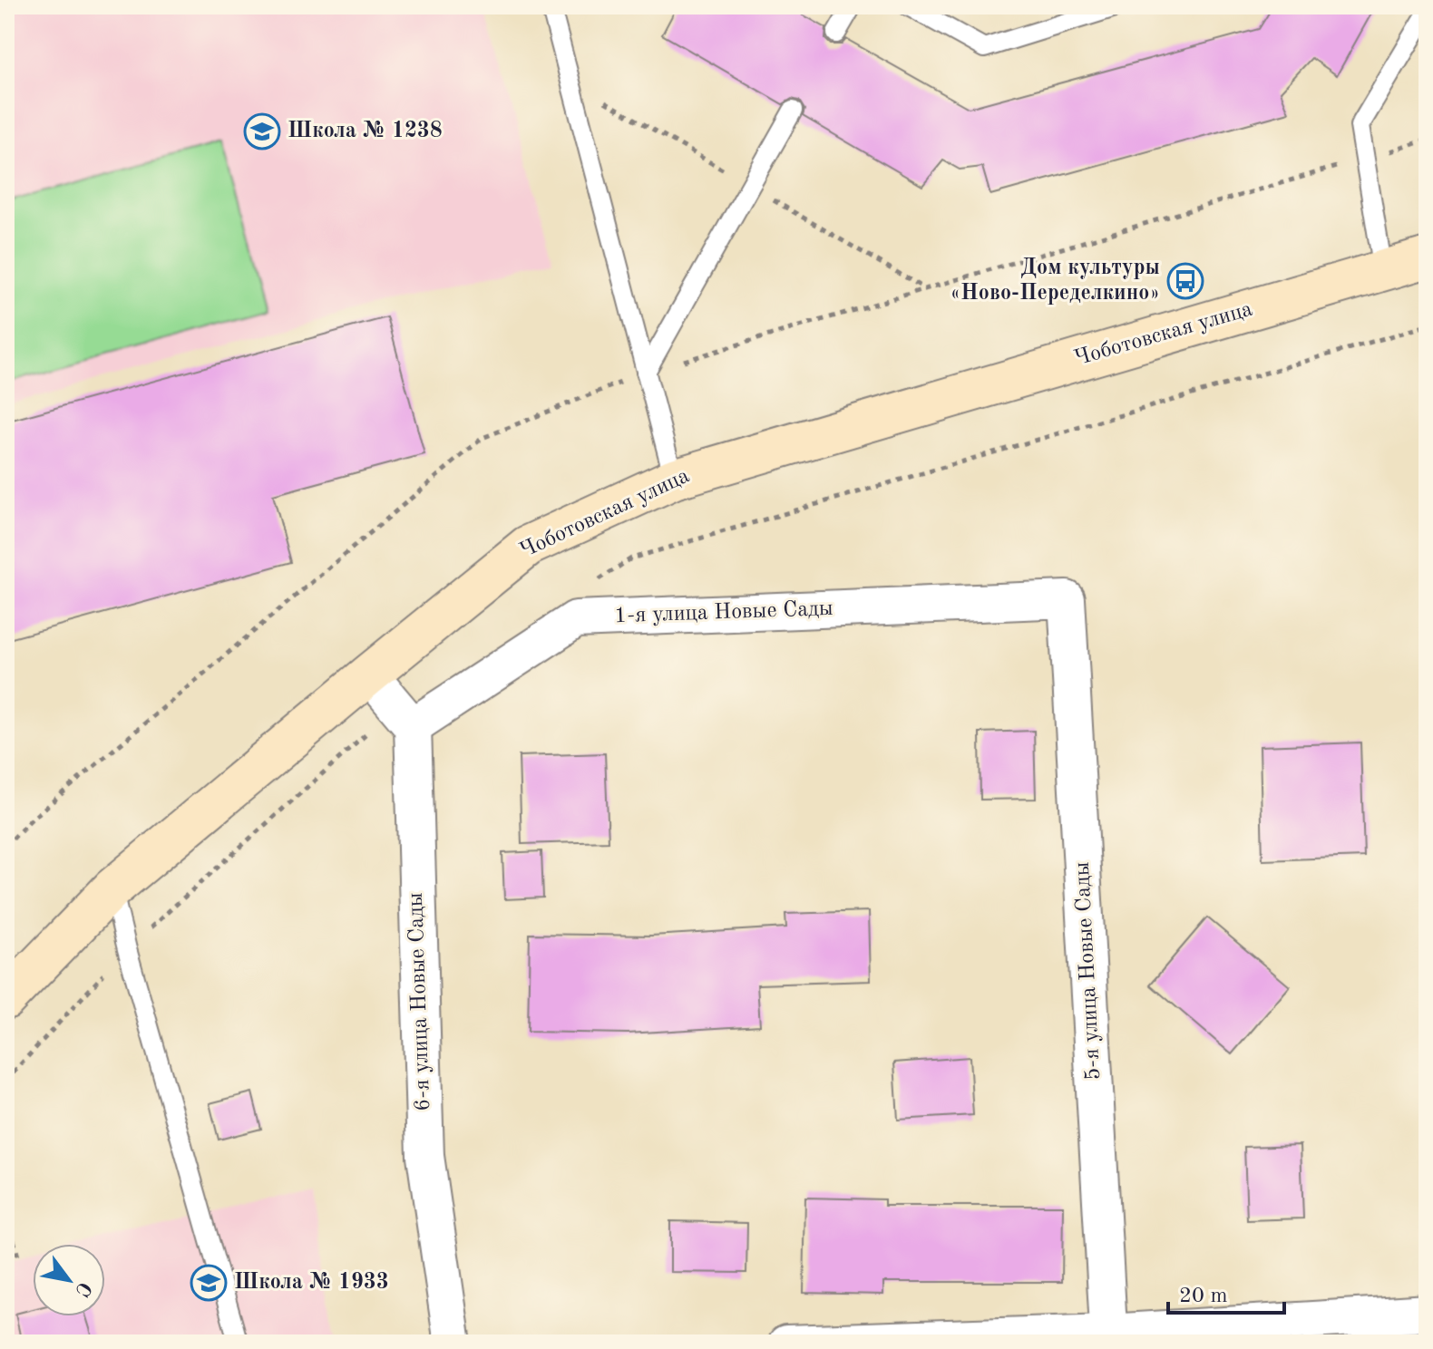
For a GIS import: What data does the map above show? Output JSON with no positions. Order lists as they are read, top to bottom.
{
  "streets": {
    "main road": ["Чоботовская улица"],
    "street": ["1-я улица Новые Сады", "5-я улица Новые Сады", "6-я улица Новые Сады"]
  },
  "crossings": [
    ["1-я улица Новые Сады", "5-я улица Новые Сады"],
    ["1-я улица Новые Сады", "6-я улица Новые Сады"]
  ],
  "places": {
    "school or university": ["Школа № 1238", "Школа № 1933"],
    "bus stop": ["Дом культуры «Ново-Переделкино»"]
  },
  "scale_bar": "20 m",
  "north": "bottom right"
}
